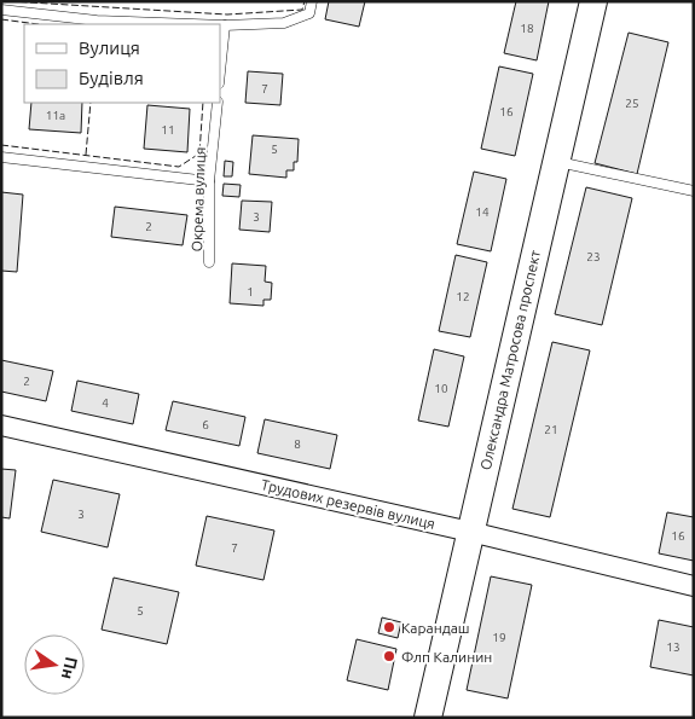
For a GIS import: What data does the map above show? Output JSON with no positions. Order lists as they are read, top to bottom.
{
  "streets": {
    "main road": ["Олександра Матросова проспект"],
    "street": ["Трудових резервів вулиця"],
    "lane": ["Окрема вулиця"]
  },
  "crossings": [
    ["Олександра Матросова проспект", "Трудових резервів вулиця"]
  ],
  "places": ["Карандаш", "Флп Калинин"],
  "house_numbers": [
    "18",
    "7",
    "25",
    "16",
    "11а",
    "11",
    "5",
    "14",
    "3",
    "2",
    "23",
    "1",
    "12",
    "2",
    "10",
    "4",
    "6",
    "21",
    "8",
    "3",
    "16",
    "7",
    "5",
    "19",
    "13"
  ],
  "legend": ["Вулиця", "Будівля"],
  "north": "right"
}
